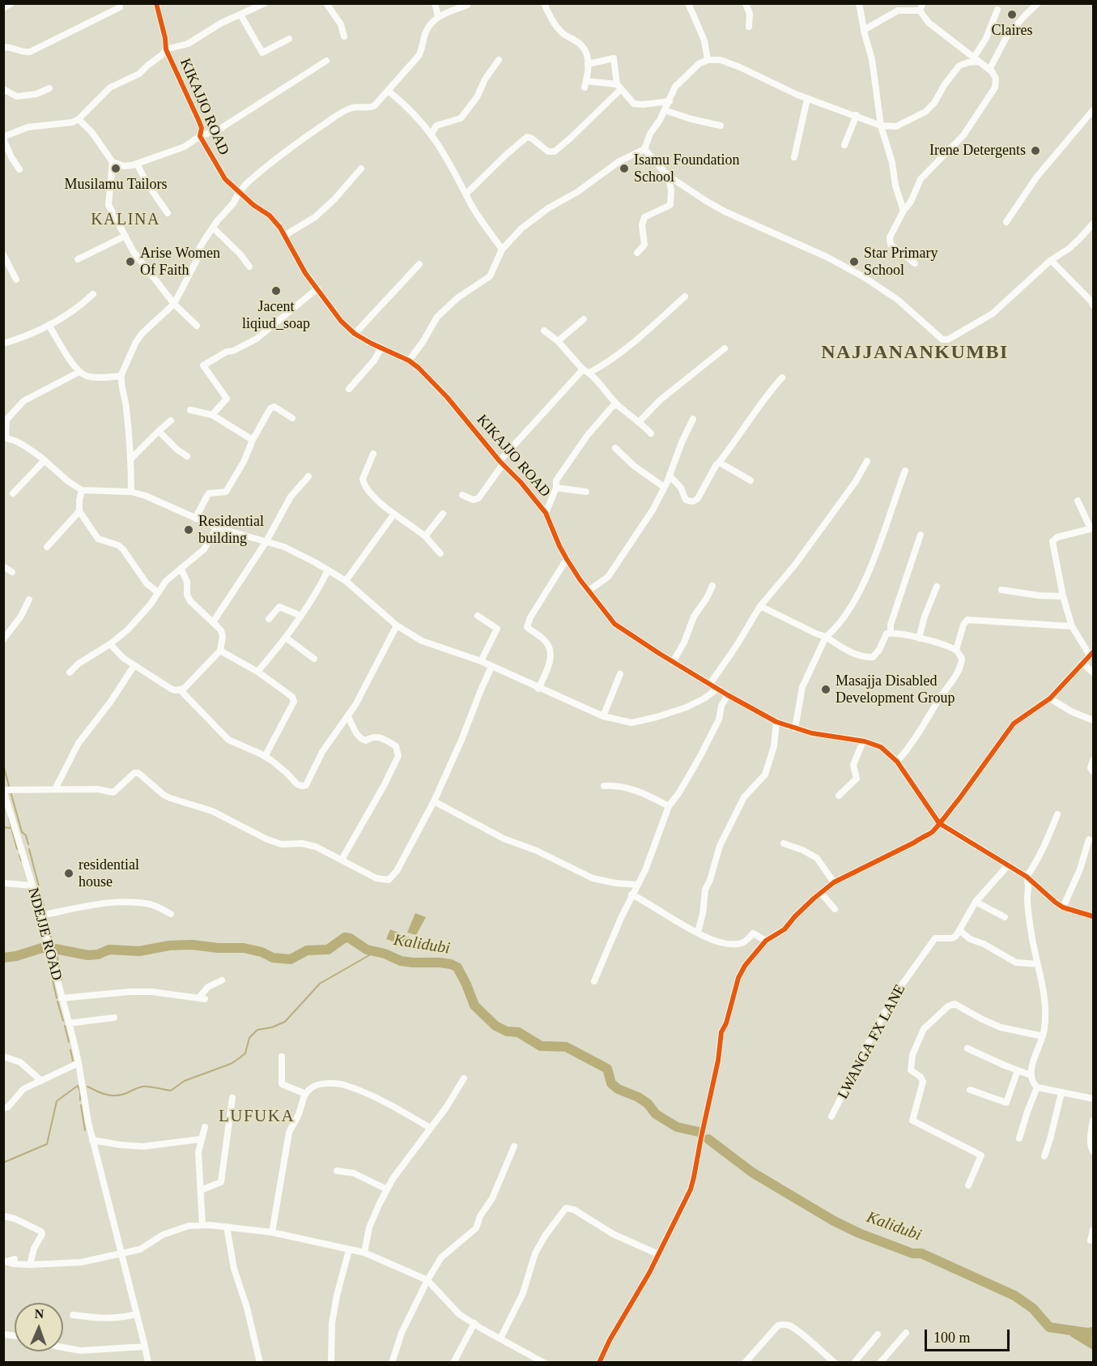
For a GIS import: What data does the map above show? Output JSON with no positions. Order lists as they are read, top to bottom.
{
  "streets": {
    "street": ["KIKAJJO ROAD", "NDEJJE ROAD", "LWANGA FX LANE"]
  },
  "districts": ["KALINA", "NAJJANANKUMBI", "LUFUKA"],
  "water": ["Kalidubi"],
  "places": [
    "Claires",
    "Irene Detergents",
    "Musilamu Tailors",
    "Isamu Foundation School",
    "Arise Women Of Faith",
    "Star Primary School",
    "Jacent liqiud_soap",
    "Residential building",
    "Masajja Disabled Development Group",
    "residential house"
  ],
  "scale_bar": "100 m",
  "north": "top"
}
